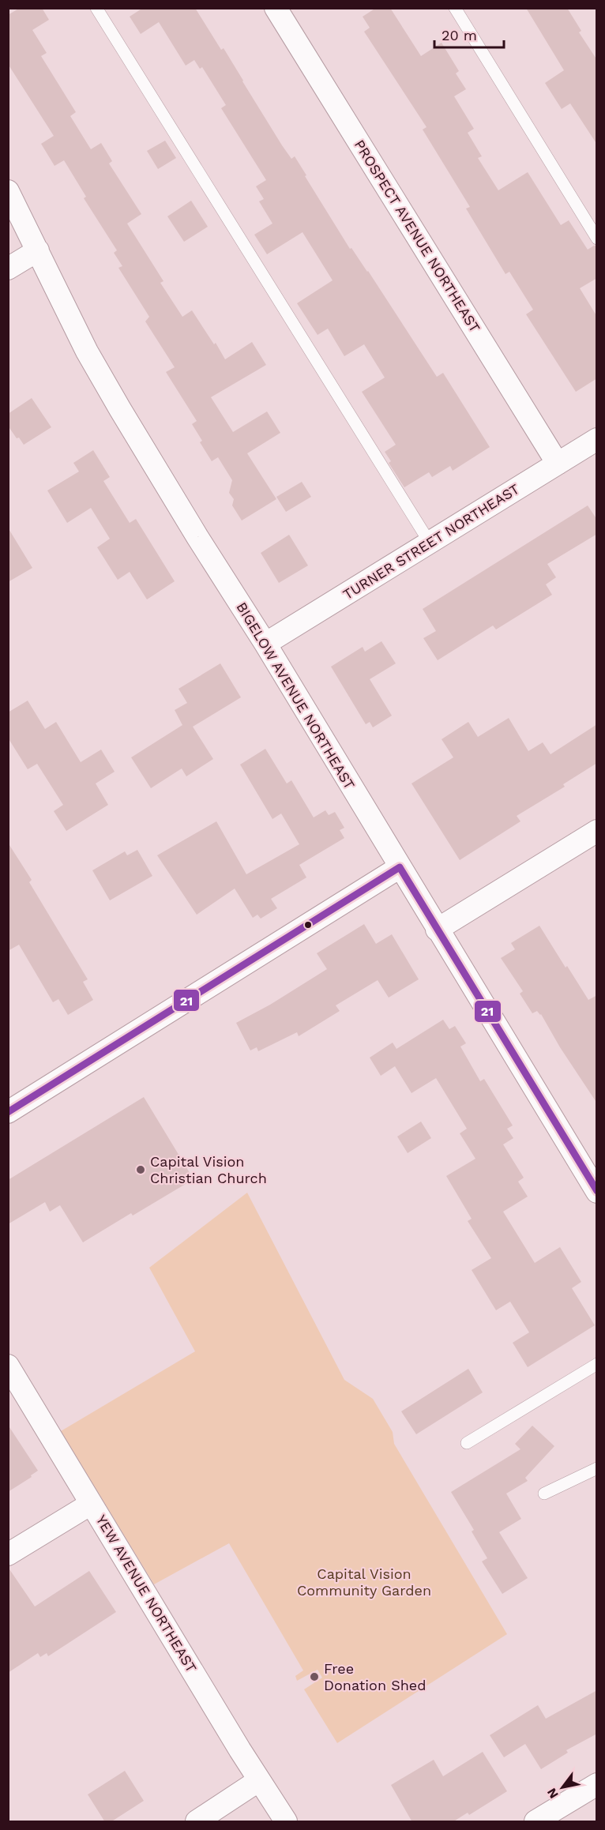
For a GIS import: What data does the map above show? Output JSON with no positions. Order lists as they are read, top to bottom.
{
  "streets": {
    "street": [
      "PROSPECT AVENUE NORTHEAST",
      "TURNER STREET NORTHEAST",
      "BIGELOW AVENUE NORTHEAST",
      "YEW AVENUE NORTHEAST"
    ]
  },
  "crossings": [
    ["PROSPECT AVENUE NORTHEAST", "TURNER STREET NORTHEAST"],
    ["TURNER STREET NORTHEAST", "BIGELOW AVENUE NORTHEAST"]
  ],
  "parks": ["Capital Vision Community Garden"],
  "places": ["Capital Vision Christian Church", "Free Donation Shed"],
  "lines": ["transit line 21"],
  "scale_bar": "20 m",
  "north": "bottom left"
}
